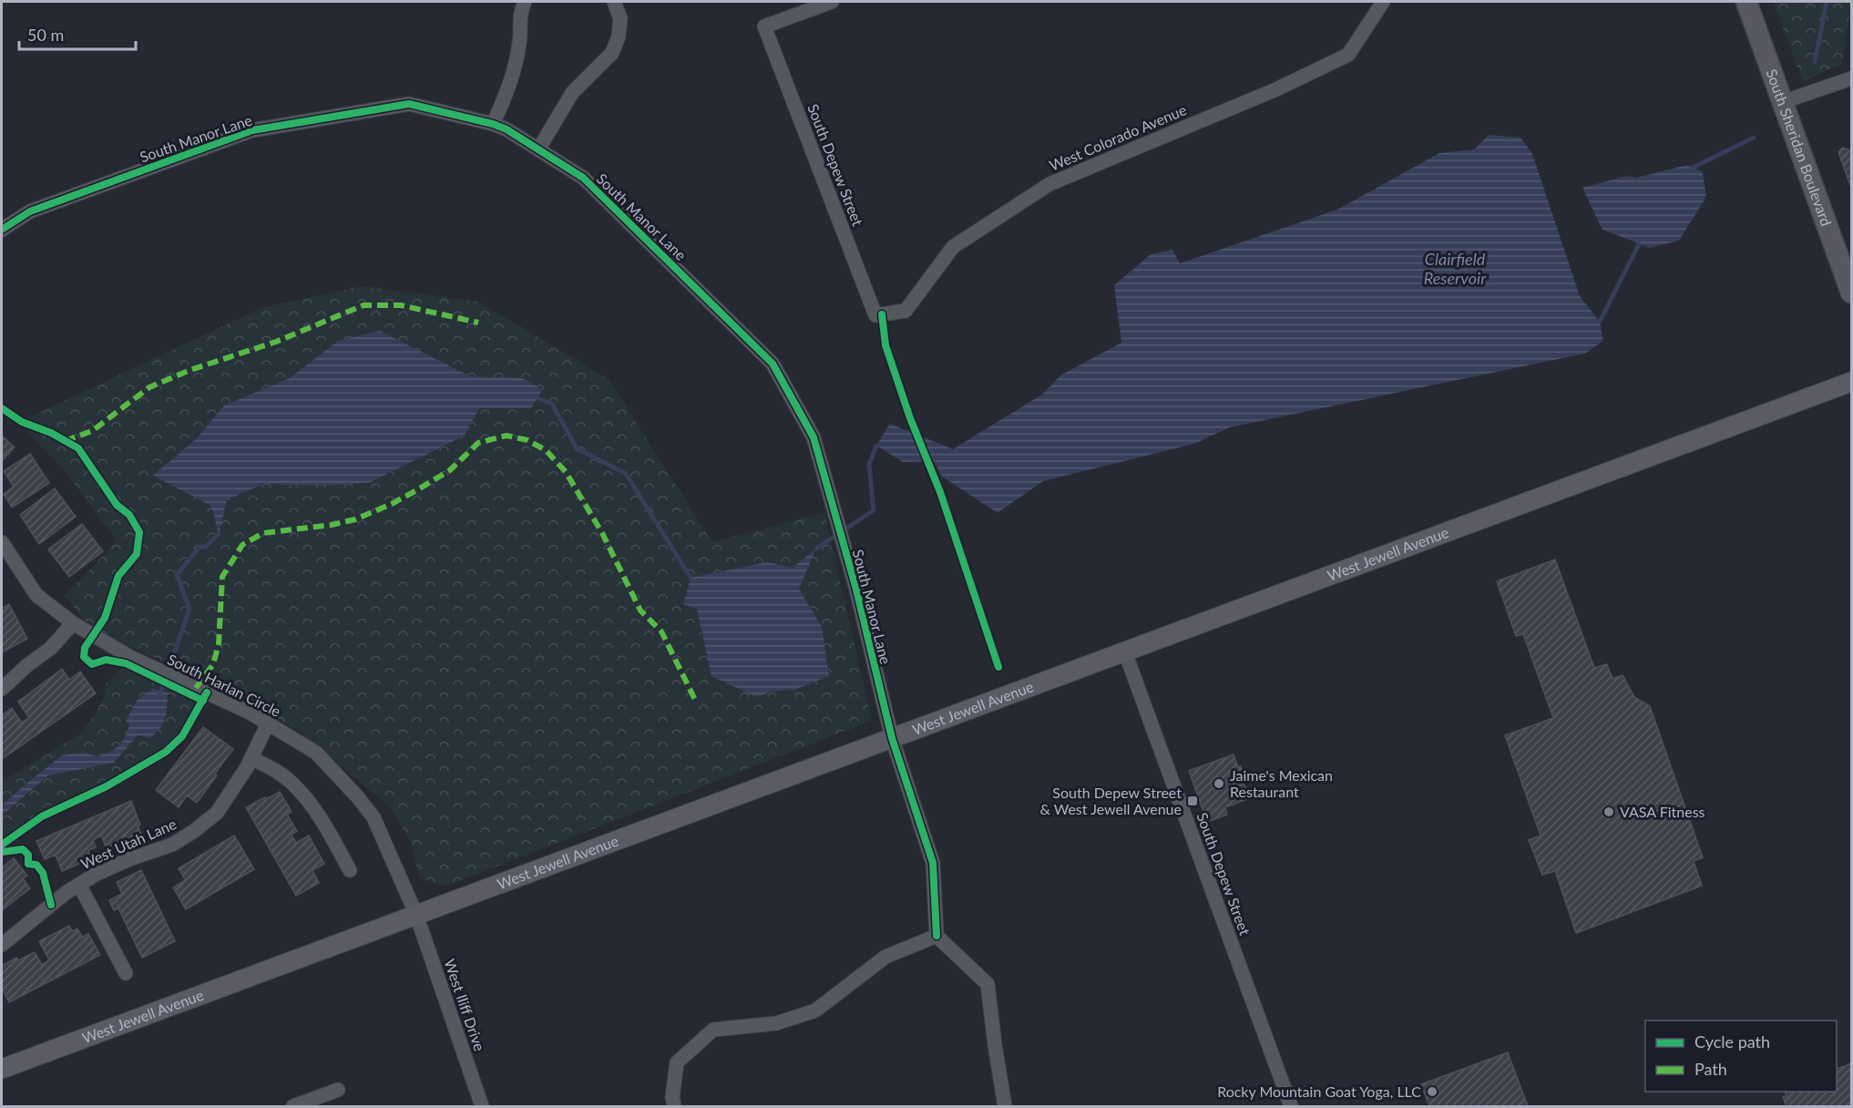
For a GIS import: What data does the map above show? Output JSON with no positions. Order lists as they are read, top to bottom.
{
  "streets": {
    "main road": ["South Sheridan Boulevard", "West Jewell Avenue"],
    "street": [
      "West Colorado Avenue",
      "South Manor Lane",
      "South Depew Street",
      "South Harlan Circle",
      "West Utah Lane",
      "West Iliff Drive"
    ]
  },
  "crossings": [
    ["West Colorado Avenue", "South Depew Street"],
    ["South Manor Lane", "West Jewell Avenue"],
    ["South Depew Street", "West Jewell Avenue"],
    ["West Jewell Avenue", "South Harlan Circle"],
    ["West Jewell Avenue", "West Iliff Drive"],
    ["South Harlan Circle", "West Utah Lane"],
    ["South Harlan Circle", "West Iliff Drive"]
  ],
  "water": ["Clairfield Reservoir"],
  "places": {
    "other": ["Jaime's Mexican Restaurant", "VASA Fitness", "Rocky Mountain Goat Yoga, LLC"],
    "transit": ["South Depew Street & West Jewell Avenue"]
  },
  "legend": ["Cycle path", "Path"],
  "scale_bar": "50 m"
}
